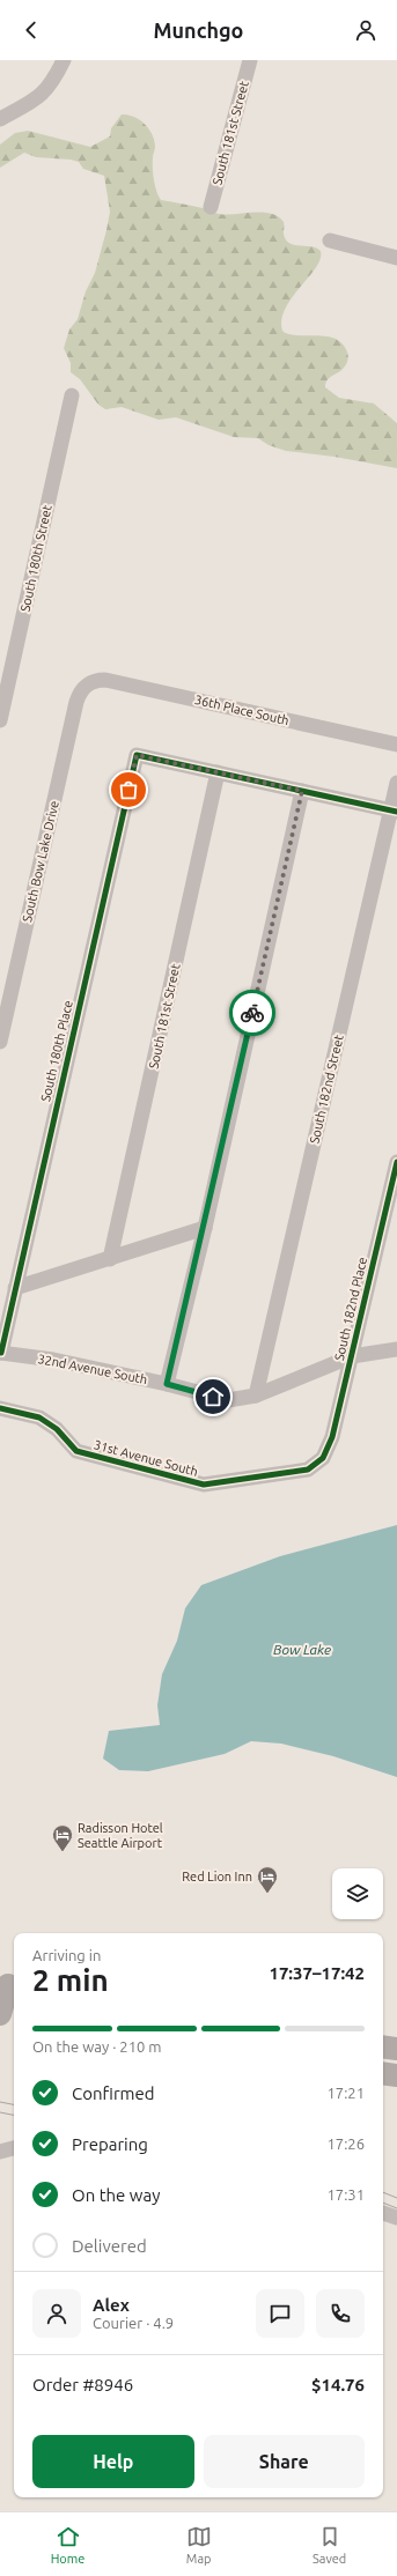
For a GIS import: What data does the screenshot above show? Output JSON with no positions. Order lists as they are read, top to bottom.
{
  "streets": {
    "street": [
      "South 181st Street",
      "South 180th Street",
      "36th Place South",
      "South Bow Lake Drive",
      "South 180th Place",
      "South 182nd Street",
      "South 182nd Place",
      "32nd Avenue South",
      "31st Avenue South"
    ]
  },
  "crossings": [
    ["South 181st Street", "South 180th Place"],
    ["36th Place South", "South Bow Lake Drive"],
    ["South 180th Place", "32nd Avenue South"],
    ["South 182nd Street", "32nd Avenue South"],
    ["South 182nd Place", "32nd Avenue South"],
    ["South 182nd Place", "31st Avenue South"]
  ],
  "water": ["Bow Lake"],
  "places": {
    "hotel": ["Radisson Hotel Seattle Airport", "Red Lion Inn"]
  },
  "page": {
    "header": "Munchgo",
    "heading": ["2 min", "Arriving in", "17:37–17:42"],
    "panel": [
      "Alex",
      "Courier · 4.9",
      "Order #8946",
      "$14.76"
    ],
    "bar": "On the way · 210 m",
    "list": [
      ["Confirmed", "17:21"],
      ["Preparing", "17:26"],
      ["On the way", "17:31"],
      "Delivered"
    ],
    "buttons": ["Help", "Share"],
    "tabs": ["Home", "Map", "Saved"]
  }
}
